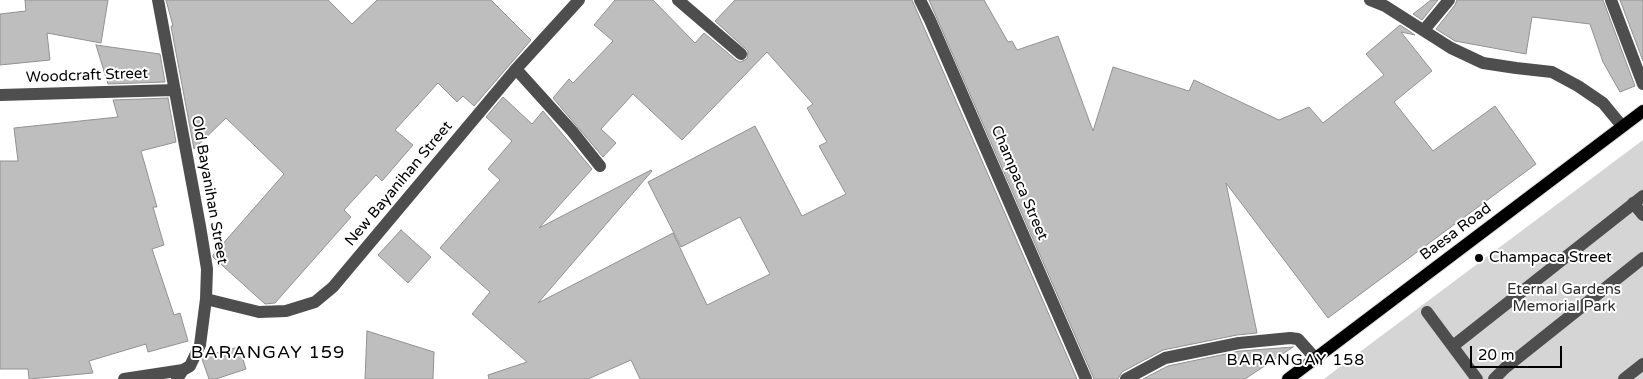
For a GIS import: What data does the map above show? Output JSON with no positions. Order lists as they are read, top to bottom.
{
  "streets": {
    "main road": ["Baesa Road"],
    "street": [
      "Woodcraft Street",
      "Champaca Street",
      "New Bayanihan Street",
      "Old Bayanihan Street"
    ]
  },
  "crossings": [
    ["Woodcraft Street", "Old Bayanihan Street"],
    ["New Bayanihan Street", "Old Bayanihan Street"]
  ],
  "districts": ["BARANGAY 159", "BARANGAY 158"],
  "parks": ["Eternal Gardens Memorial Park"],
  "places": ["Champaca Street"],
  "scale_bar": "20 m"
}
